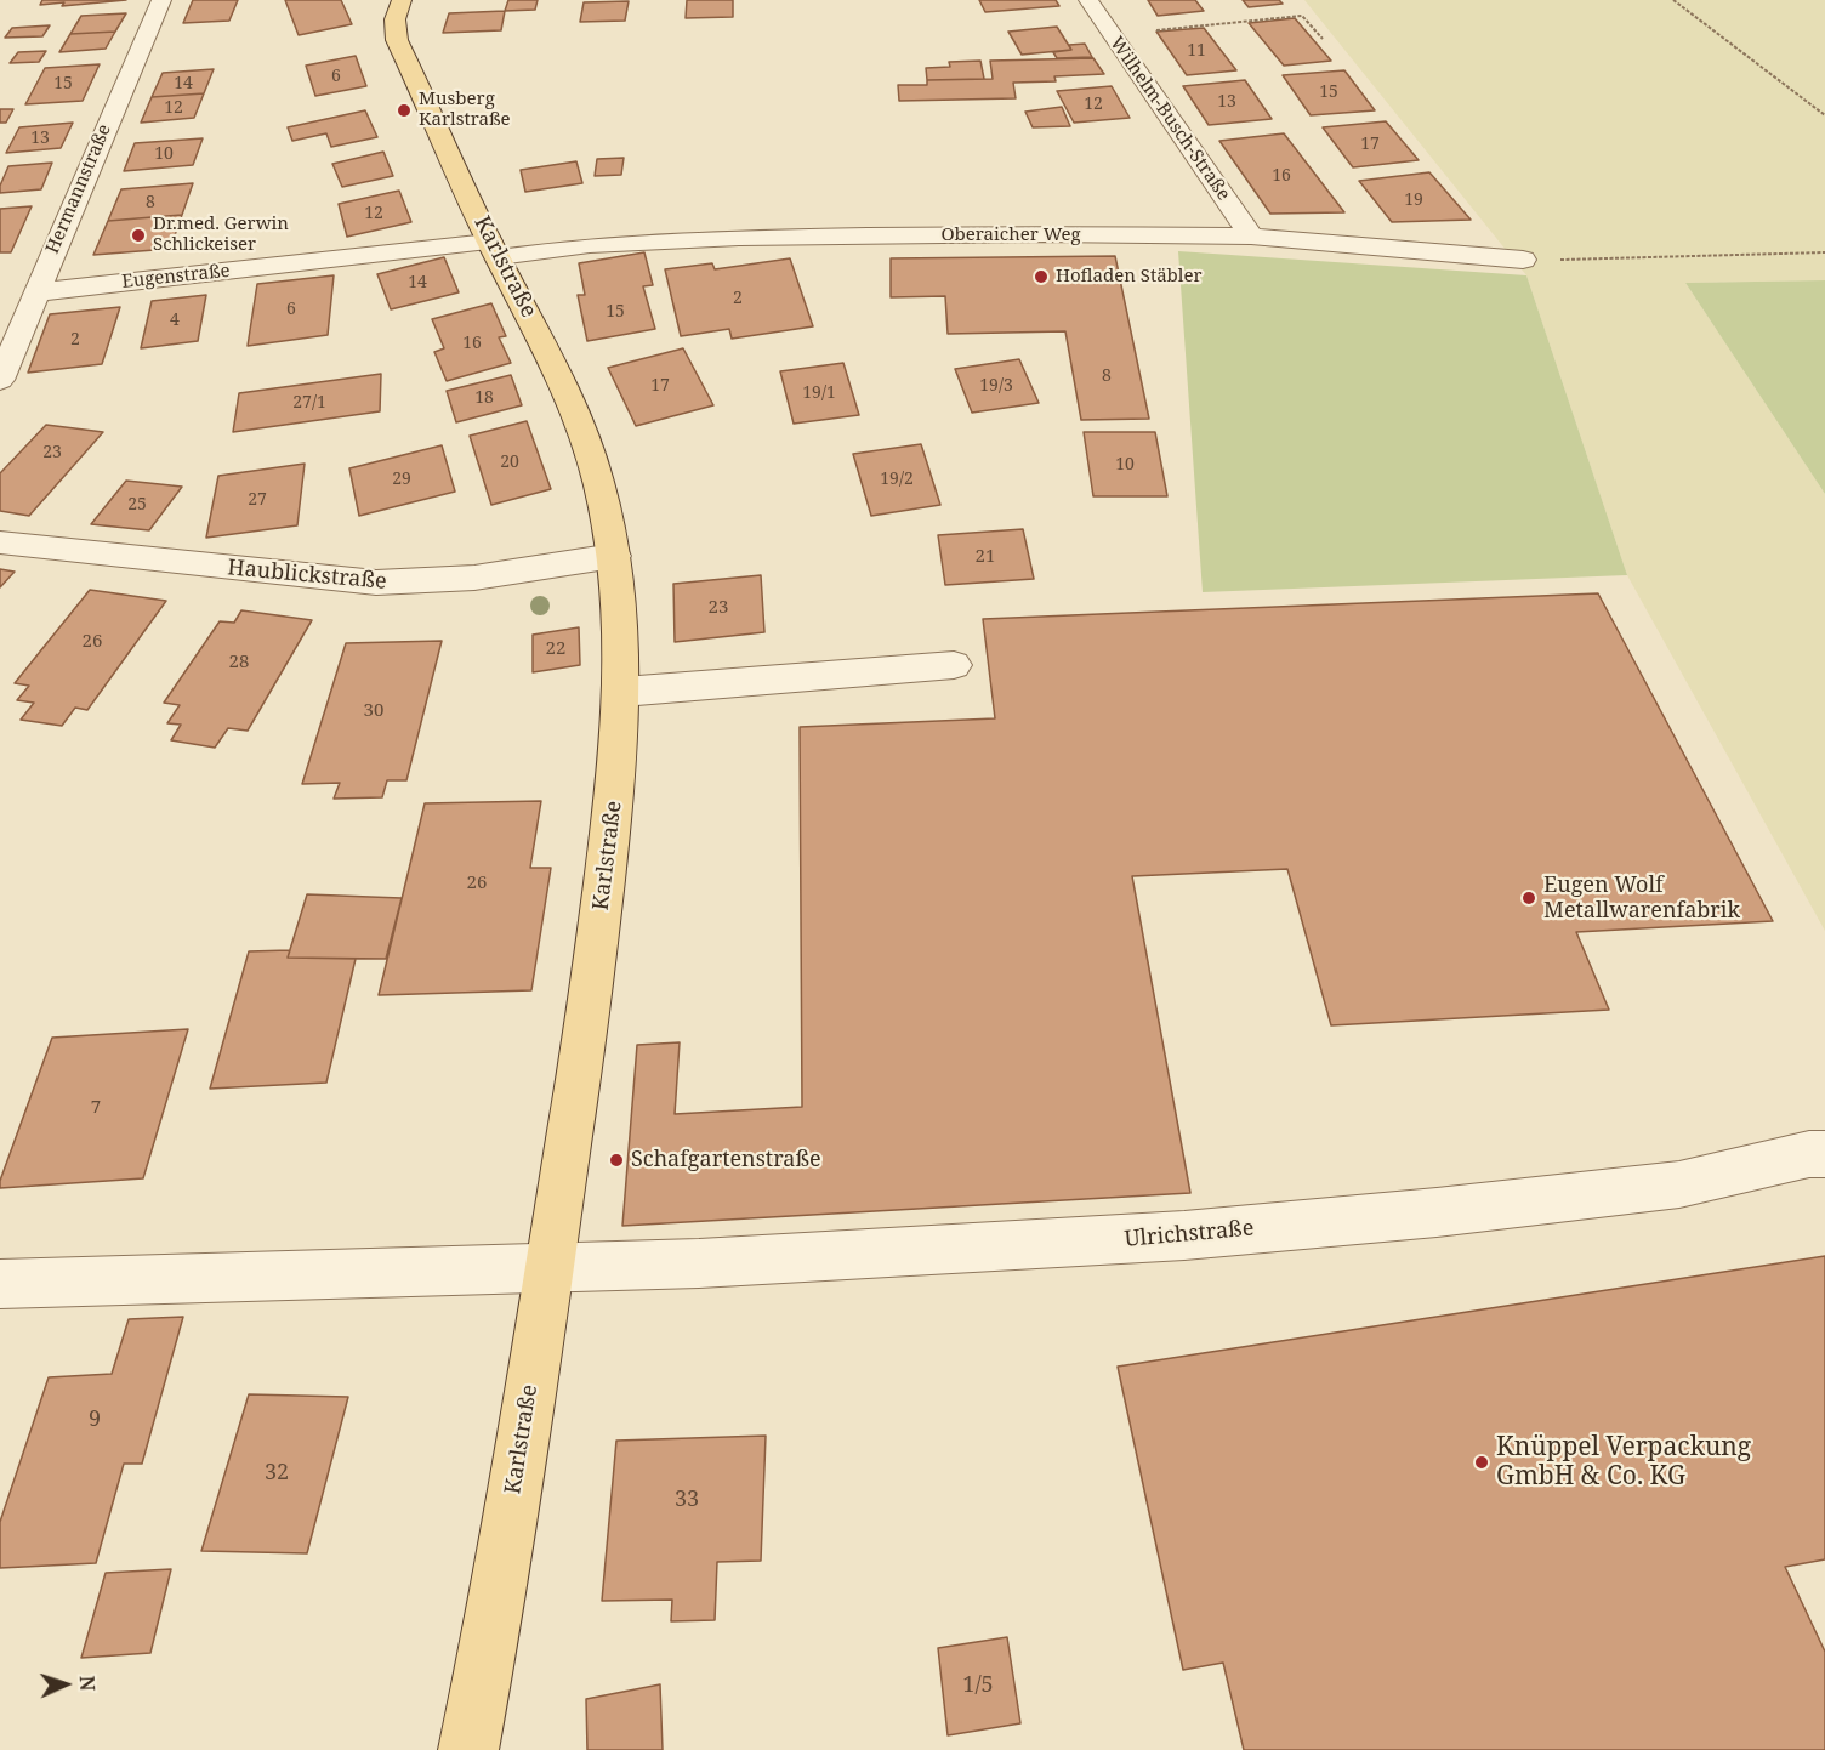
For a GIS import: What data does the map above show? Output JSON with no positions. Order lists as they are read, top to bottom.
{
  "streets": {
    "main road": ["Karlstraße"],
    "street": [
      "Wilhelm-Busch-Straße",
      "Hermannstraße",
      "Oberaicher Weg",
      "Eugenstraße",
      "Haublickstraße",
      "Ulrichstraße"
    ]
  },
  "crossings": [
    ["Wilhelm-Busch-Straße", "Oberaicher Weg"],
    ["Hermannstraße", "Eugenstraße"],
    ["Oberaicher Weg", "Karlstraße"],
    ["Oberaicher Weg", "Eugenstraße"],
    ["Karlstraße", "Eugenstraße"],
    ["Karlstraße", "Haublickstraße"],
    ["Karlstraße", "Ulrichstraße"]
  ],
  "places": [
    "Musberg Karlstraße",
    "Dr.med. Gerwin Schlickeiser",
    "Hofladen Stäbler",
    "Eugen Wolf Metallwarenfabrik",
    "Schafgartenstraße",
    "Knüppel Verpackung GmbH & Co. KG"
  ],
  "house_numbers": [
    "11",
    "6",
    "15",
    "14",
    "15",
    "13",
    "12",
    "12",
    "13",
    "17",
    "10",
    "16",
    "19",
    "8",
    "12",
    "14",
    "2",
    "6",
    "15",
    "4",
    "2",
    "16",
    "8",
    "17",
    "19/3",
    "19/1",
    "18",
    "27/1",
    "23",
    "20",
    "10",
    "29",
    "19/2",
    "27",
    "25",
    "21",
    "23",
    "26",
    "22",
    "28",
    "30",
    "26",
    "7",
    "9",
    "32",
    "33",
    "1/5"
  ],
  "north": "right"
}
